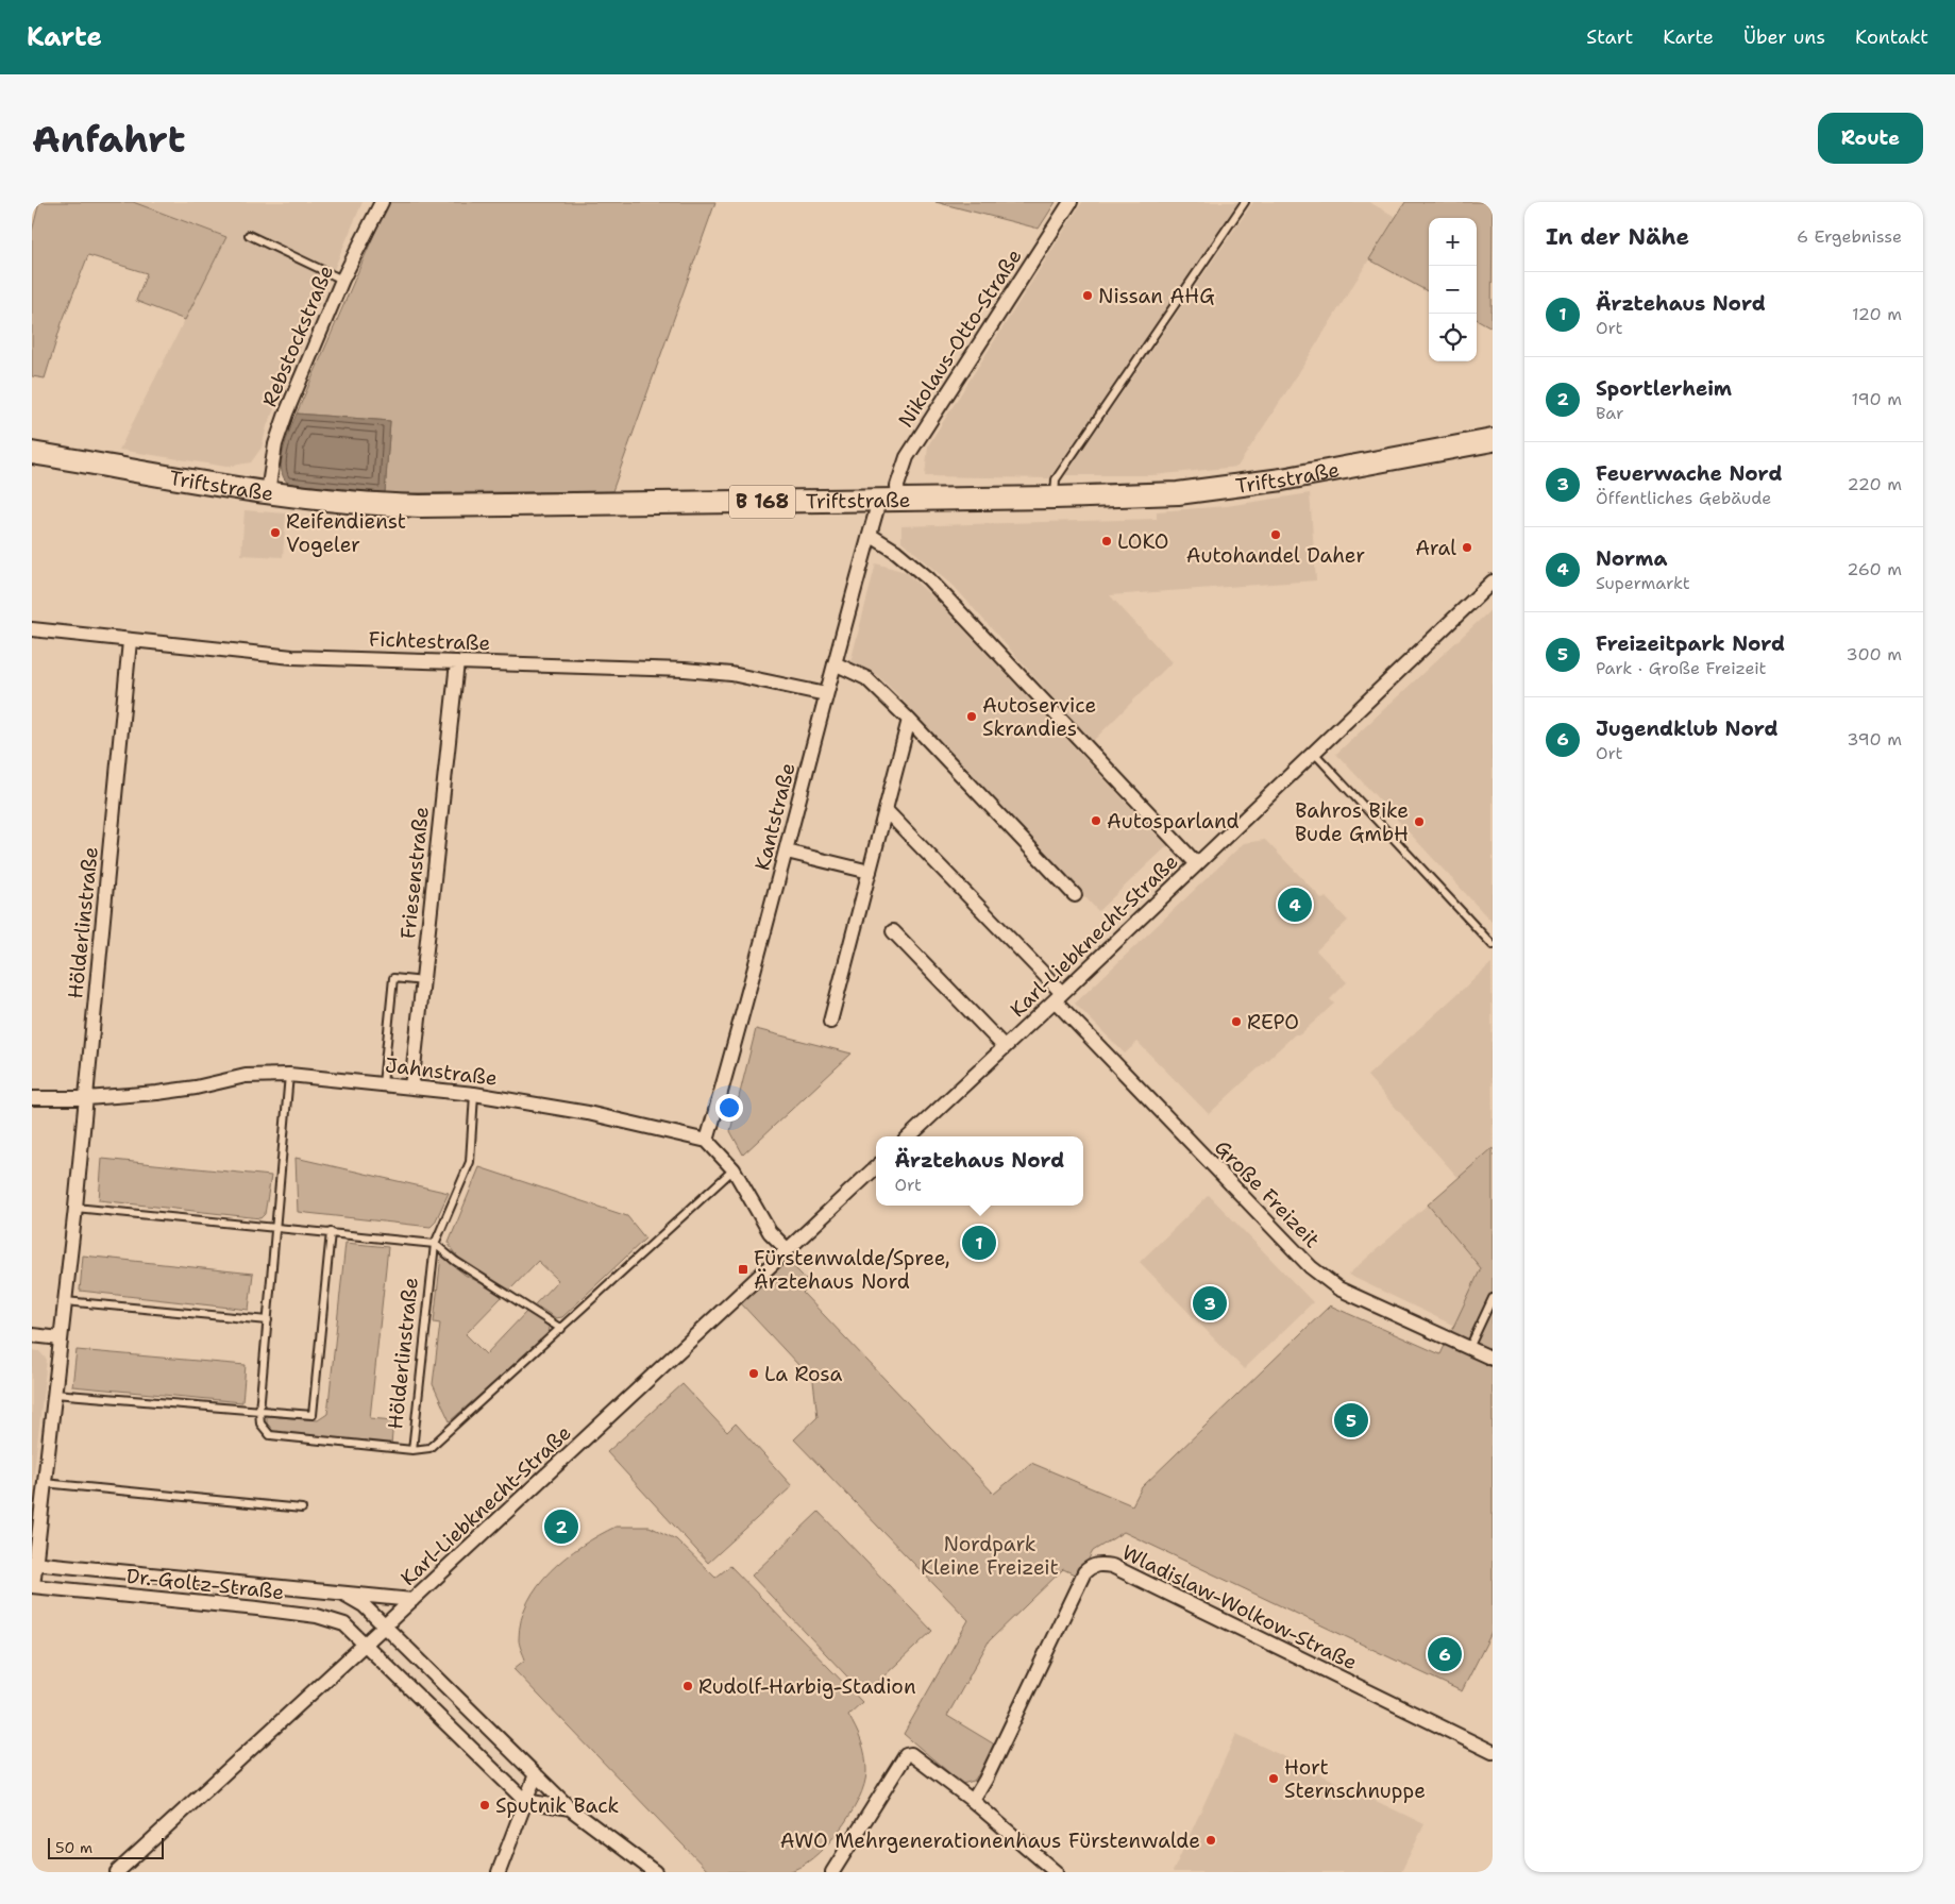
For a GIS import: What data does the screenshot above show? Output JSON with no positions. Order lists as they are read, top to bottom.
{
  "streets": {
    "main road": ["Triftstraße", "B 168"],
    "street": [
      "Rebstockstraße",
      "Nikolaus-Otto-Straße",
      "Fichtestraße",
      "Kantstraße",
      "Friesenstraße",
      "Hölderlinstraße",
      "Karl-Liebknecht-Straße",
      "Jahnstraße",
      "Große Freizeit",
      "Dr.-Goltz-Straße",
      "Wladislaw-Wolkow-Straße"
    ]
  },
  "crossings": [
    ["Rebstockstraße", "Triftstraße"],
    ["Nikolaus-Otto-Straße", "Triftstraße"],
    ["Nikolaus-Otto-Straße", "Kantstraße"],
    ["Triftstraße", "Kantstraße"],
    ["Fichtestraße", "Kantstraße"],
    ["Fichtestraße", "Friesenstraße"],
    ["Fichtestraße", "Hölderlinstraße"],
    ["Kantstraße", "Jahnstraße"],
    ["Friesenstraße", "Jahnstraße"],
    ["Hölderlinstraße", "Jahnstraße"],
    ["Hölderlinstraße", "Dr.-Goltz-Straße"],
    ["Karl-Liebknecht-Straße", "Große Freizeit"],
    ["Karl-Liebknecht-Straße", "Dr.-Goltz-Straße"]
  ],
  "parks": ["Nordpark Kleine Freizeit"],
  "places": {
    "other": [
      "Nissan AHG",
      "Reifendienst Vogeler",
      "Autohandel Daher",
      "LOKO",
      "Aral",
      "Autoservice Skrandies",
      "Autosparland",
      "Bahros Bike Bude GmbH",
      "REPO",
      "La Rosa",
      "Rudolf-Harbig-Stadion",
      "Hort Sternschnuppe",
      "Sputnik Back",
      "AWO Mehrgenerationenhaus Fürstenwalde"
    ],
    "transit": ["Fürstenwalde/Spree, Ärztehaus Nord"]
  },
  "scale_bar": "50 m",
  "page": {
    "header": "Karte",
    "nav": [
      "Start",
      "Karte",
      "Über uns",
      "Kontakt"
    ],
    "buttons": "Route",
    "title": "Anfahrt",
    "heading": ["In der Nähe", "6 Ergebnisse"],
    "map_buttons": ["+", "−"],
    "list": [
      {
        "mark": "1",
        "name": "Ärztehaus Nord",
        "note": "Ort",
        "value": "120 m"
      },
      {
        "mark": "2",
        "name": "Sportlerheim",
        "note": "Bar",
        "value": "190 m"
      },
      {
        "mark": "3",
        "name": "Feuerwache Nord",
        "note": "Öffentliches Gebäude",
        "value": "220 m"
      },
      {
        "mark": "4",
        "name": "Norma",
        "note": "Supermarkt",
        "value": "260 m"
      },
      {
        "mark": "5",
        "name": "Freizeitpark Nord",
        "note": "Park · Große Freizeit",
        "value": "300 m"
      },
      {
        "mark": "6",
        "name": "Jugendklub Nord",
        "note": "Ort",
        "value": "390 m"
      }
    ],
    "pins": [
      "4",
      "1",
      "3",
      "5",
      "2",
      "6"
    ],
    "popup": ["Ärztehaus Nord", "Ort"],
    "scale": "50 m"
  }
}
